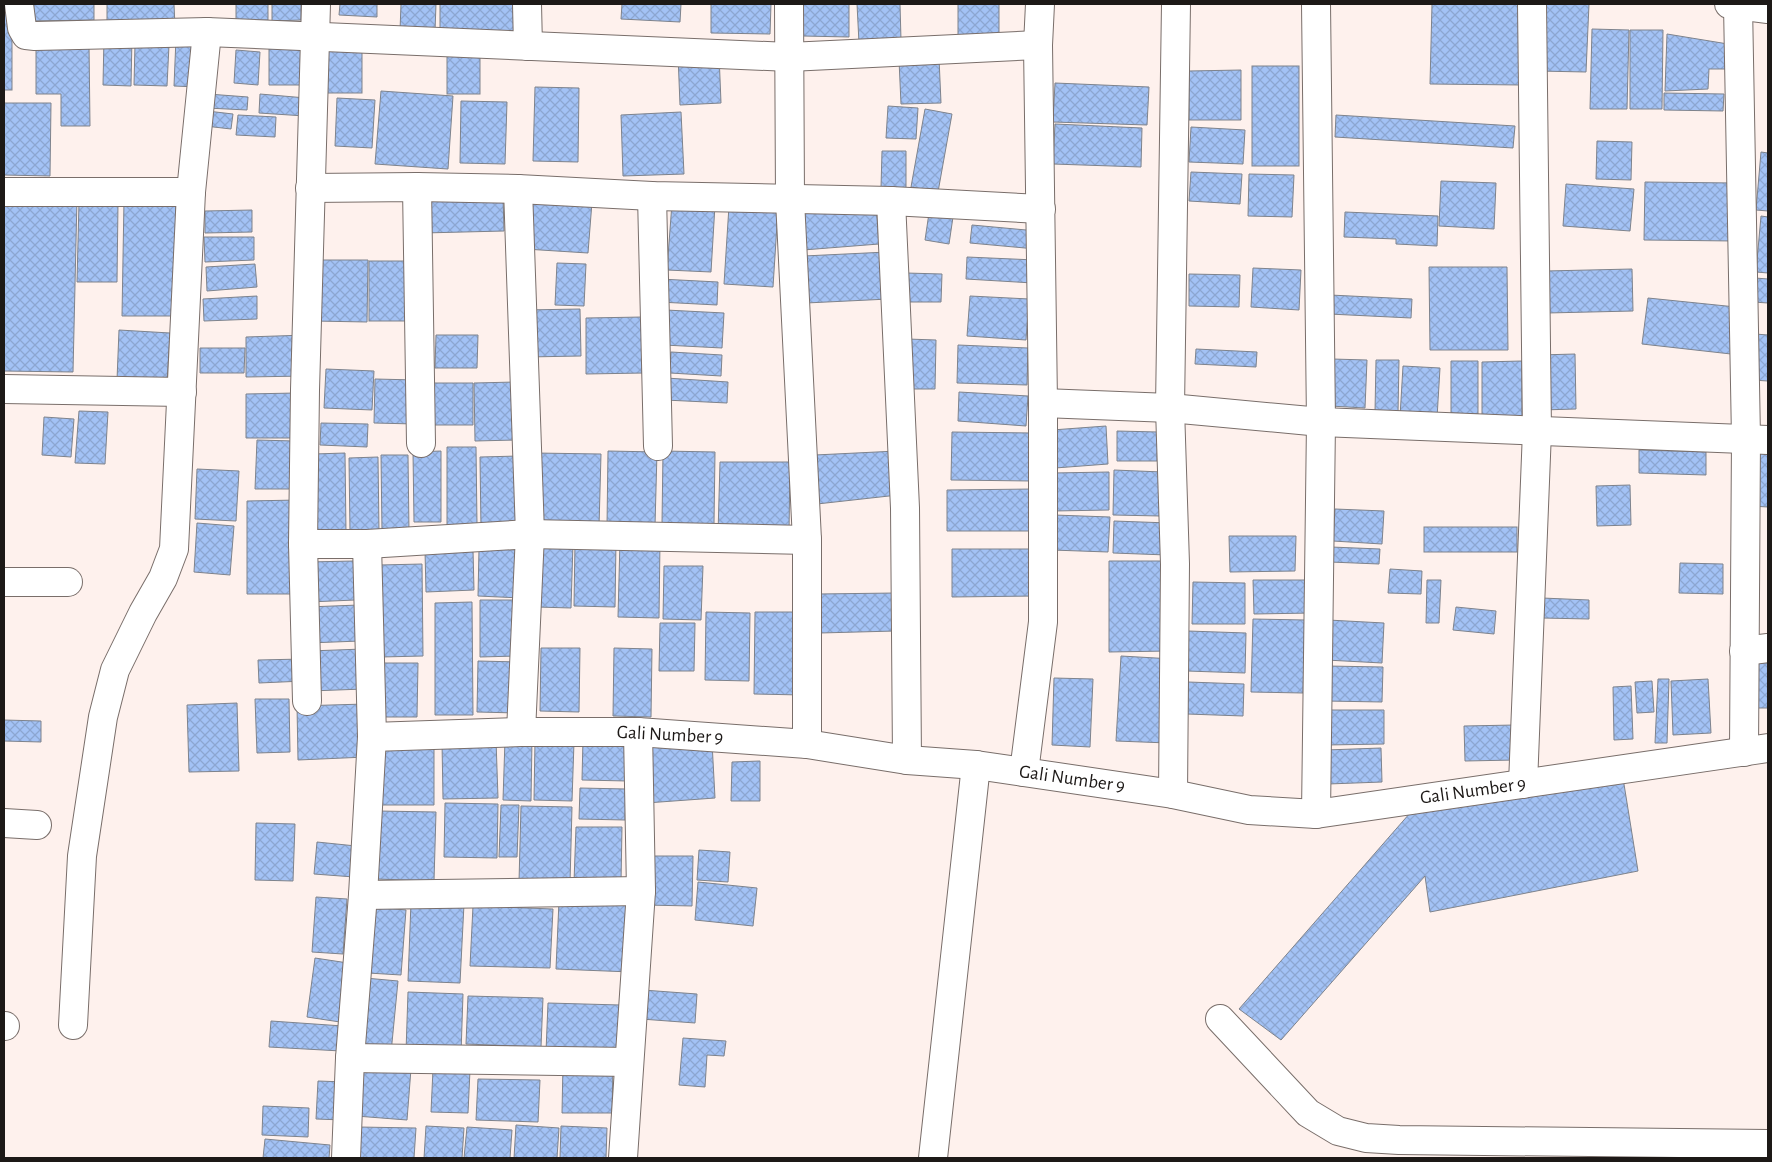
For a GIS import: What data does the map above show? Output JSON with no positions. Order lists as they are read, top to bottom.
{
  "streets": {
    "street": ["Gali Number 9"]
  }
}
